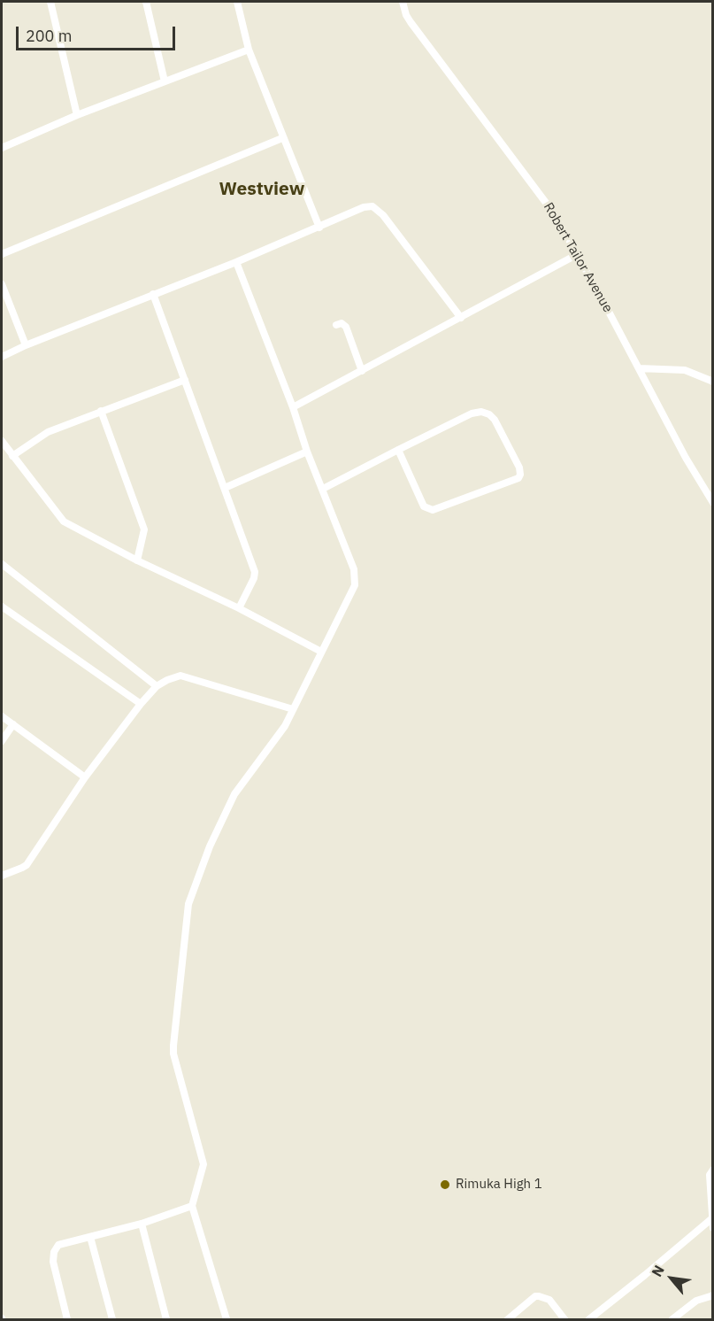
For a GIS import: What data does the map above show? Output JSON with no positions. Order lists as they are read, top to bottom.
{
  "streets": {
    "street": ["Robert Tailor Avenue"]
  },
  "districts": ["Westview"],
  "places": ["Rimuka High 1"],
  "scale_bar": "200 m",
  "north": "top left"
}
